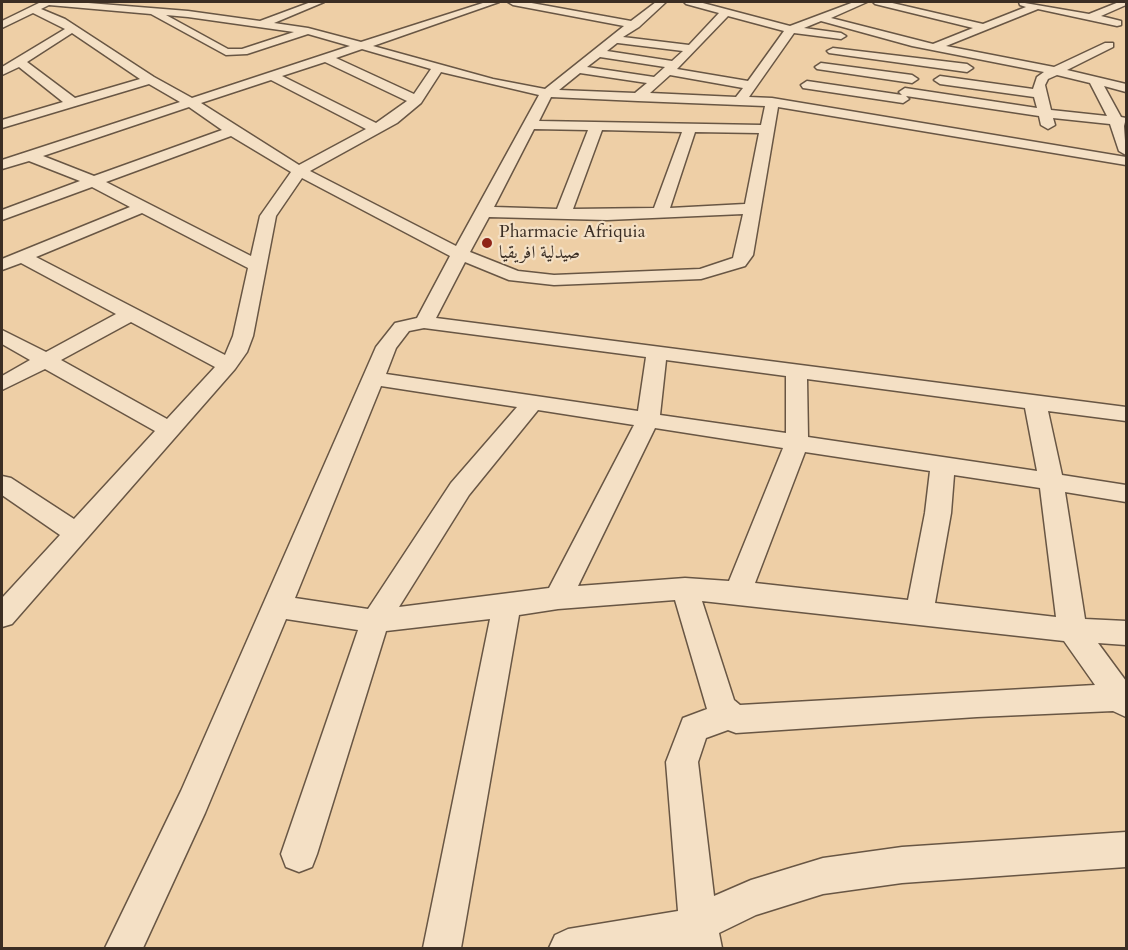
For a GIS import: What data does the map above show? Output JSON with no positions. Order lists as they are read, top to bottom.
{
  "places": ["Pharmacie Afriquia صيدلية افريقيا"]
}
